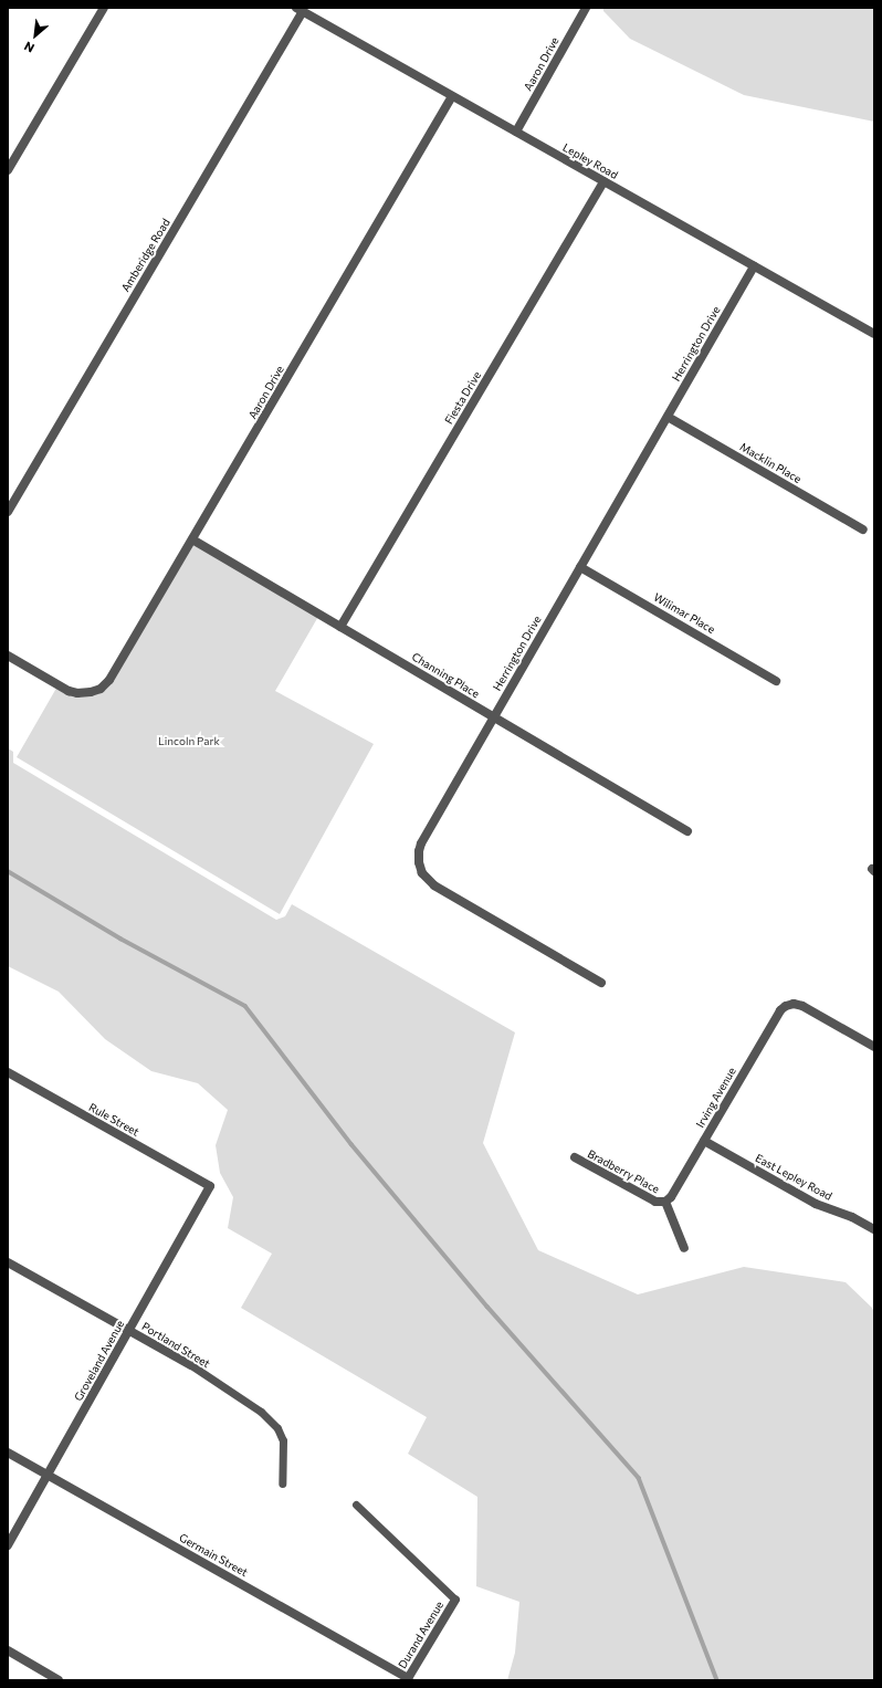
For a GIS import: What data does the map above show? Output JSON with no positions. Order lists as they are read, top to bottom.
{
  "streets": {
    "street": [
      "Aaron Drive",
      "Lepley Road",
      "Amberidge Road",
      "Herrington Drive",
      "Fiesta Drive",
      "Macklin Place",
      "Wilimar Place",
      "Channing Place",
      "Irving Avenue",
      "Rule Street",
      "Bradberry Place",
      "East Lepley Road",
      "Portland Street",
      "Groveland Avenue",
      "Germain Street",
      "Durand Avenue"
    ]
  },
  "crossings": [
    ["Aaron Drive", "Lepley Road"],
    ["Aaron Drive", "Channing Place"],
    ["Lepley Road", "Amberidge Road"],
    ["Lepley Road", "Herrington Drive"],
    ["Lepley Road", "Fiesta Drive"],
    ["Herrington Drive", "Macklin Place"],
    ["Herrington Drive", "Wilimar Place"],
    ["Herrington Drive", "Channing Place"],
    ["Fiesta Drive", "Channing Place"],
    ["Irving Avenue", "Bradberry Place"],
    ["Irving Avenue", "East Lepley Road"],
    ["Rule Street", "Groveland Avenue"],
    ["Portland Street", "Groveland Avenue"],
    ["Groveland Avenue", "Germain Street"],
    ["Germain Street", "Durand Avenue"]
  ],
  "parks": ["Lincoln Park"],
  "north": "bottom left"
}
